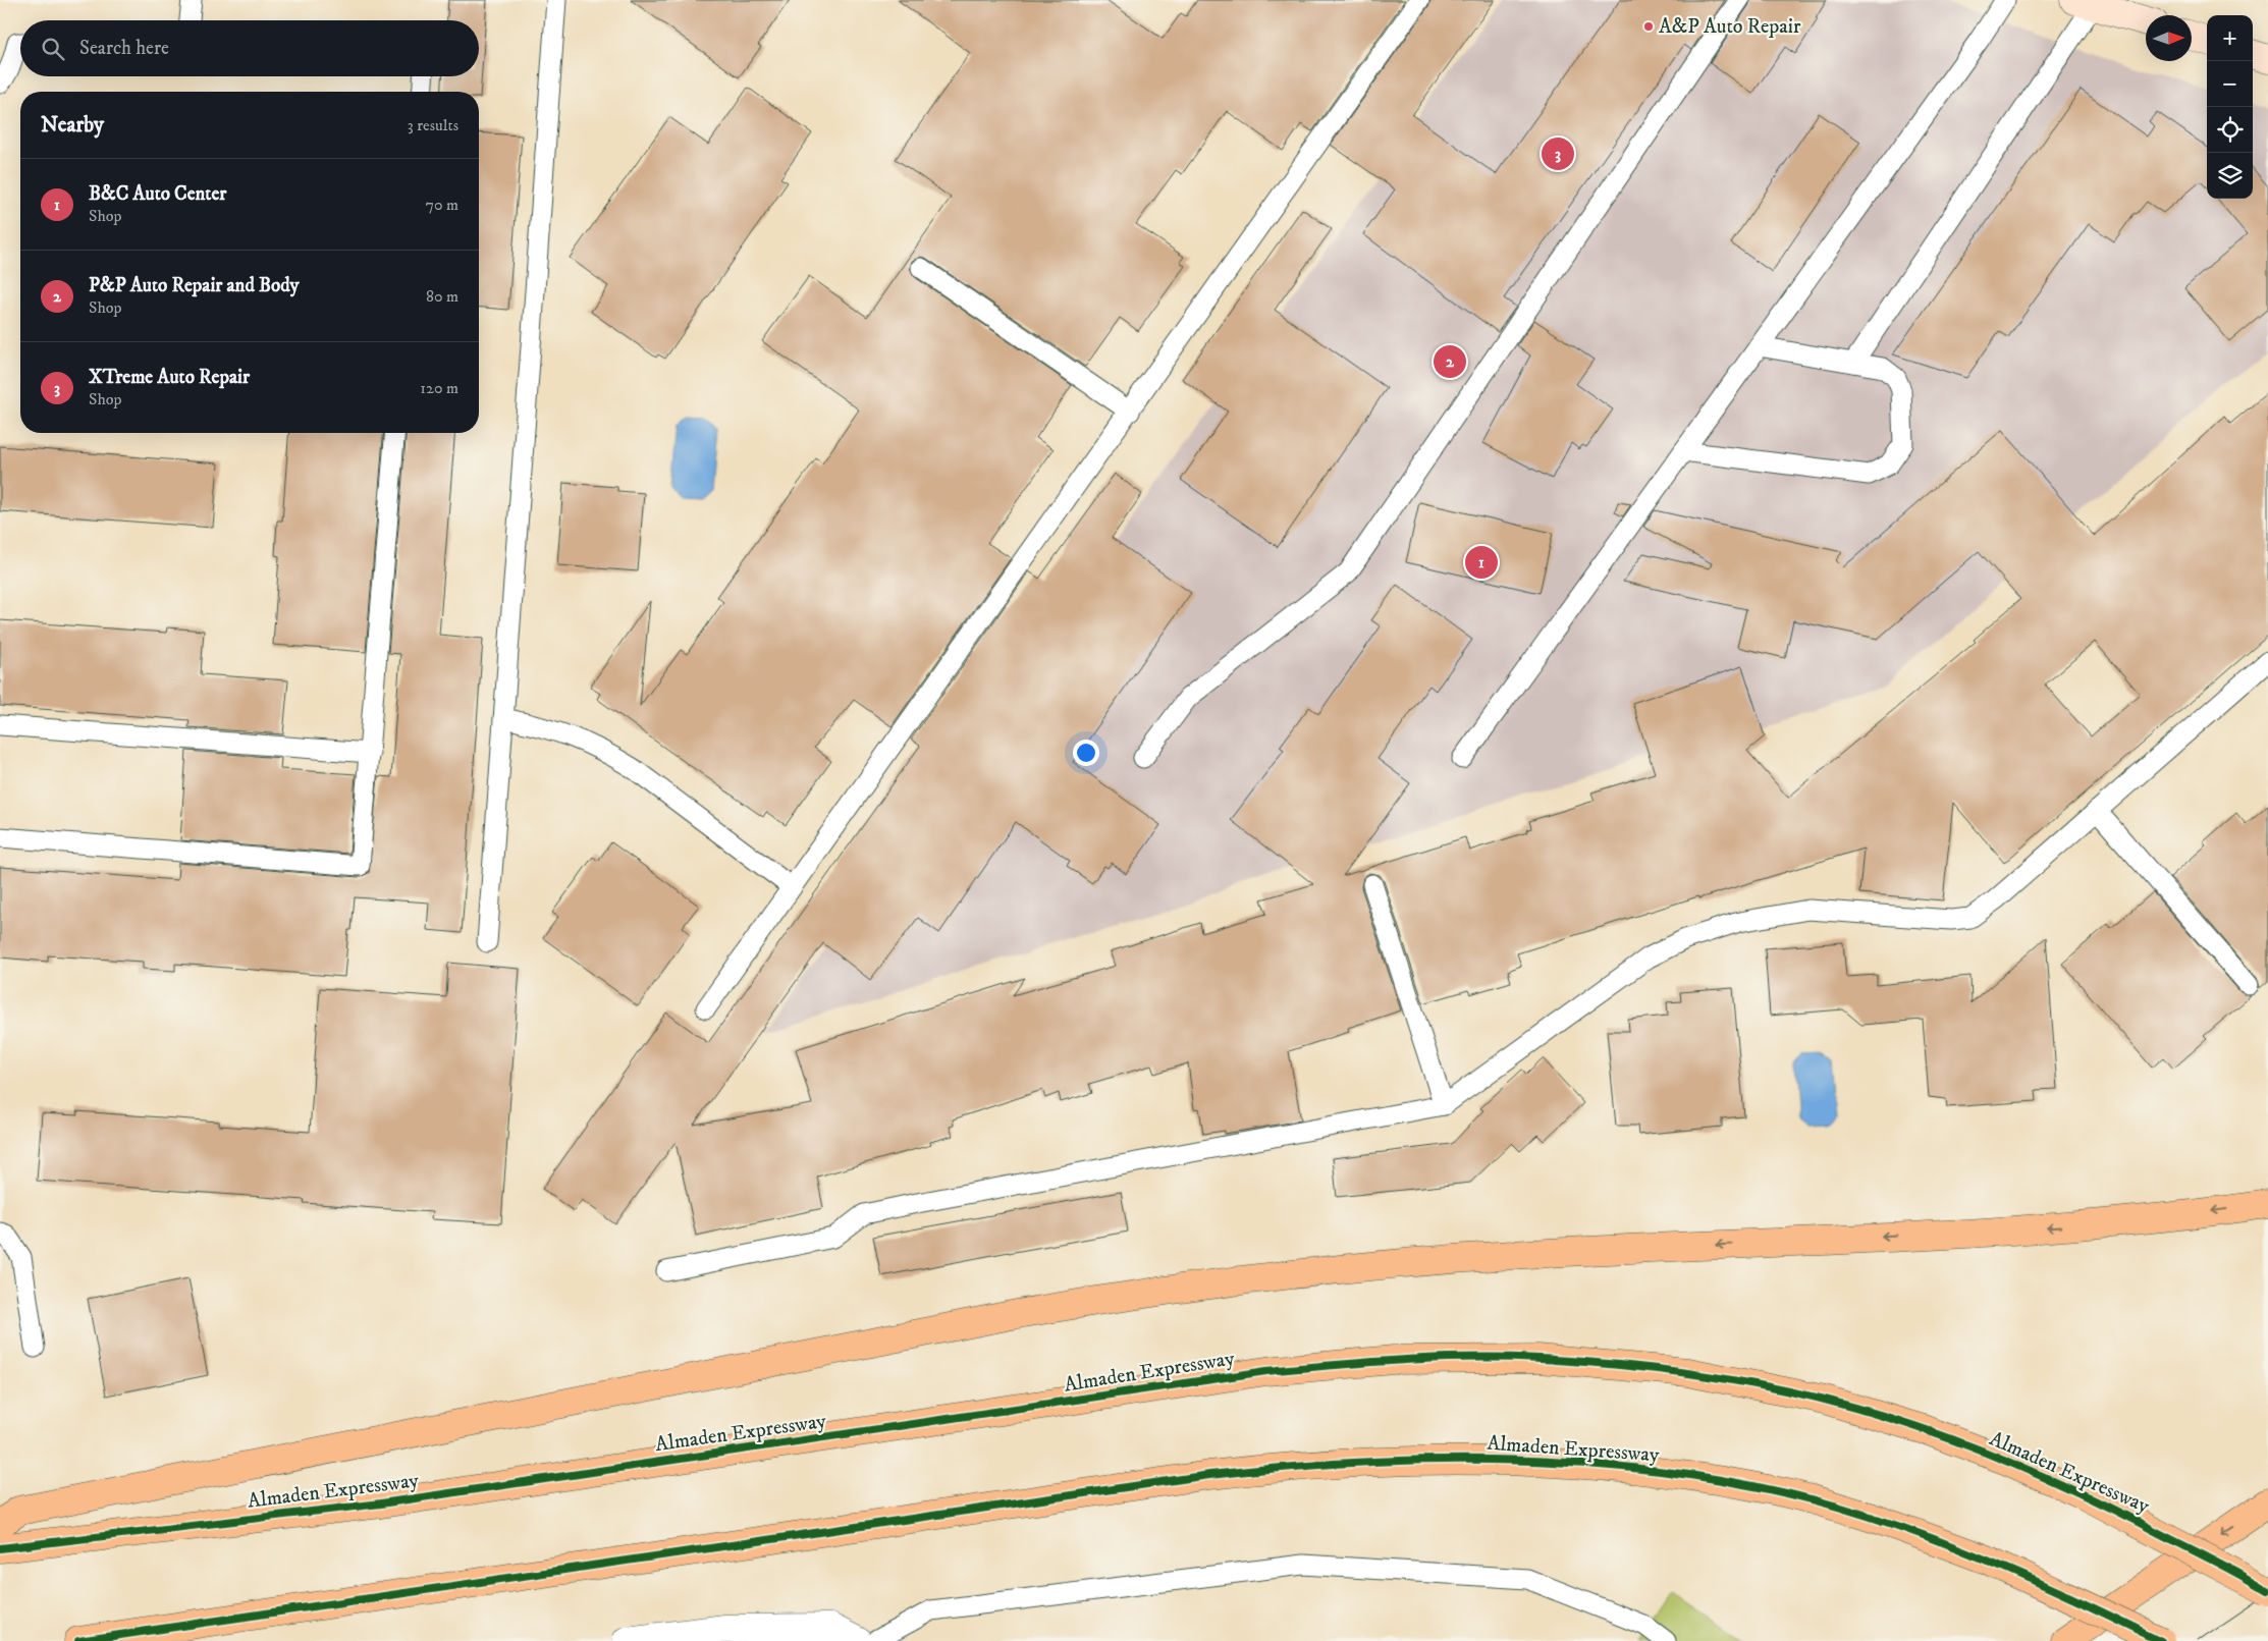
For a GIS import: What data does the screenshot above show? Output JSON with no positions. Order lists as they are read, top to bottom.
{
  "streets": {
    "main road": ["Almaden Expressway"]
  },
  "places": ["A&P Auto Repair"],
  "north": "right",
  "page": {
    "map_buttons": ["+", "−"],
    "search": "Search here",
    "heading": ["Nearby", "3 results"],
    "pins": ["3", "2", "1"],
    "list": [
      {
        "mark": "1",
        "name": "B&C Auto Center",
        "note": "Shop",
        "value": "70 m"
      },
      {
        "mark": "2",
        "name": "P&P Auto Repair and Body",
        "note": "Shop",
        "value": "80 m"
      },
      {
        "mark": "3",
        "name": "XTreme Auto Repair",
        "note": "Shop",
        "value": "120 m"
      }
    ]
  }
}
